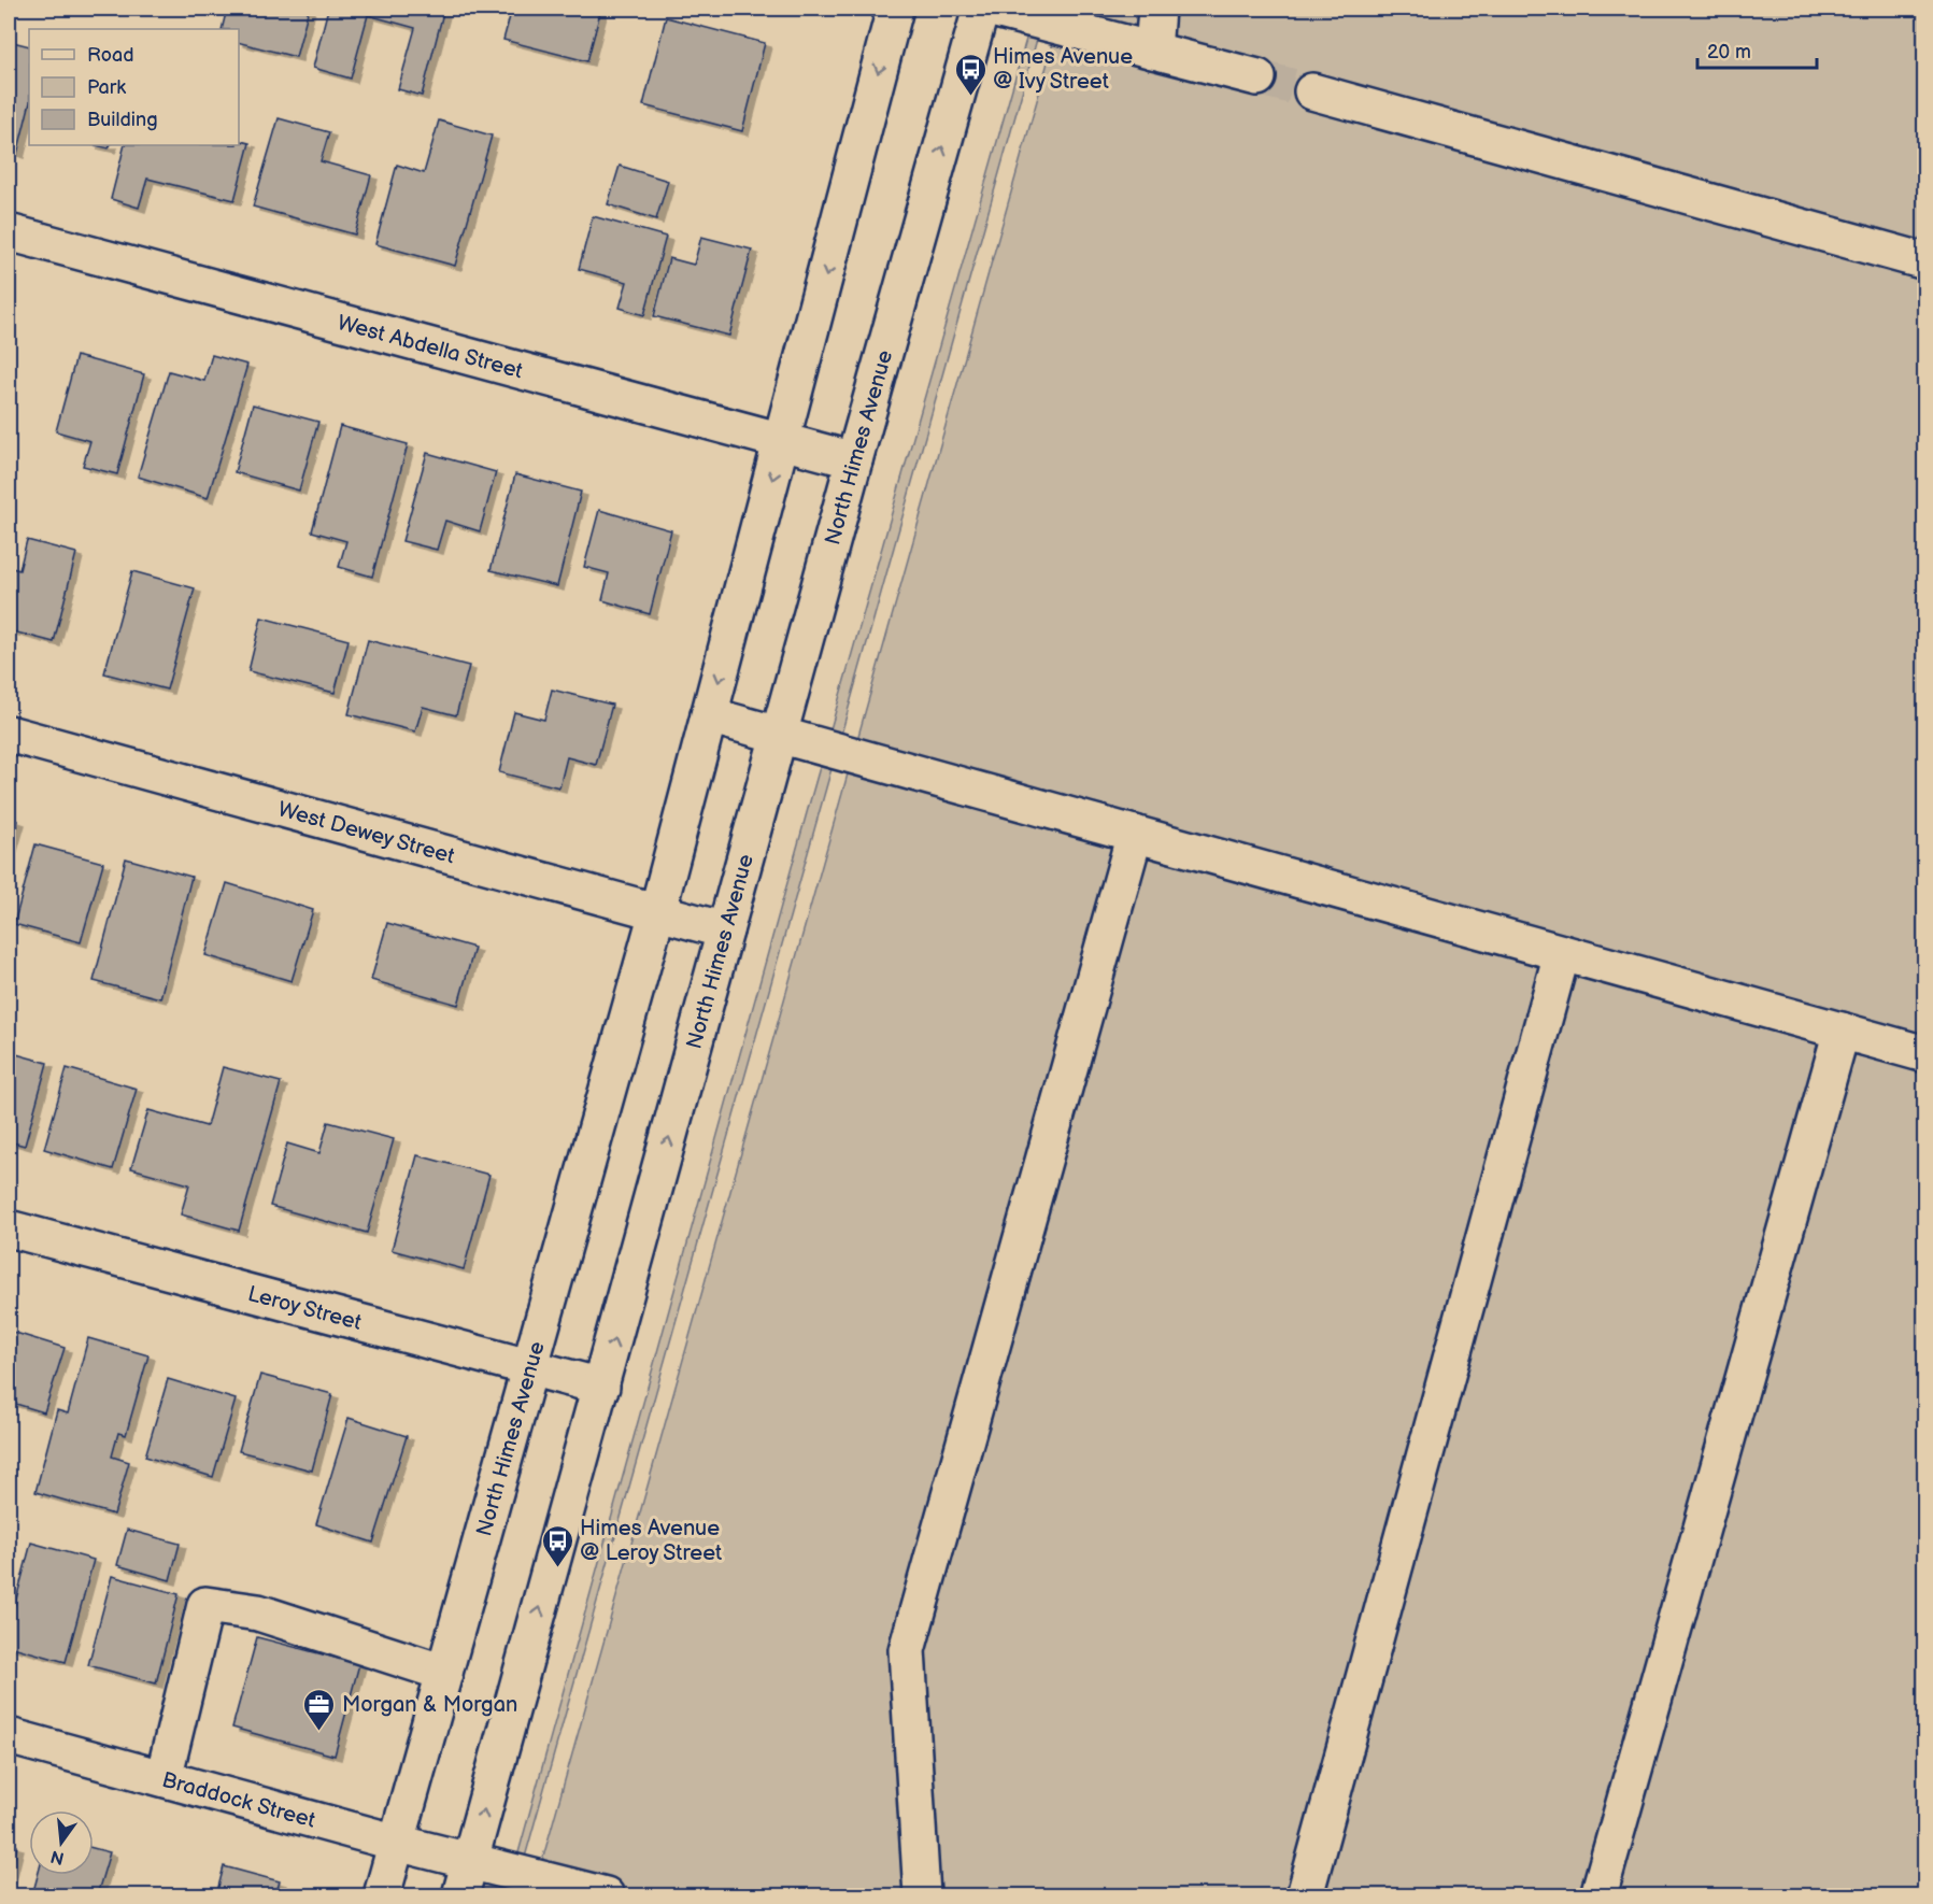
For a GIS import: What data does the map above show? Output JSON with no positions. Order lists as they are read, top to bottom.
{
  "streets": {
    "street": [
      "West Abdella Street",
      "North Himes Avenue",
      "West Dewey Street",
      "Leroy Street",
      "Braddock Street"
    ]
  },
  "crossings": [
    ["West Abdella Street", "North Himes Avenue"],
    ["North Himes Avenue", "West Dewey Street"],
    ["North Himes Avenue", "Leroy Street"],
    ["North Himes Avenue", "Braddock Street"]
  ],
  "places": {
    "bus stop": ["Himes Avenue @ Ivy Street", "Himes Avenue @ Leroy Street"],
    "office": ["Morgan & Morgan"]
  },
  "legend": ["Road", "Park", "Building"],
  "scale_bar": "20 m",
  "north": "bottom"
}
